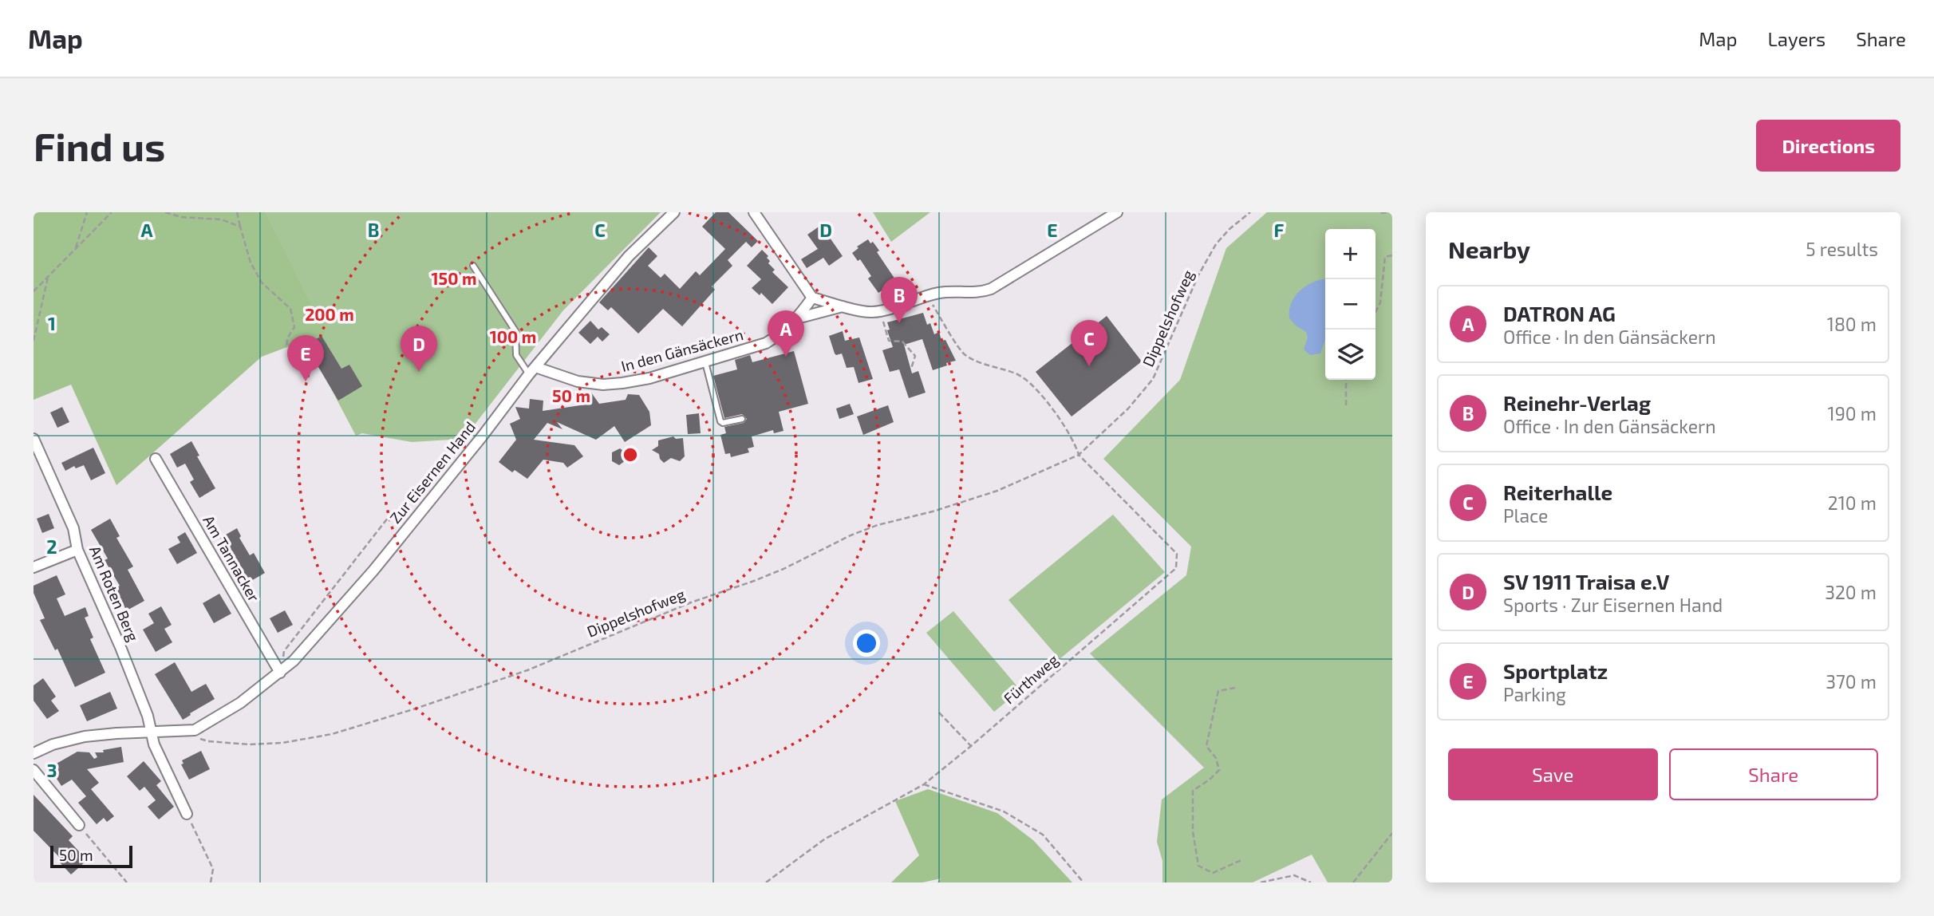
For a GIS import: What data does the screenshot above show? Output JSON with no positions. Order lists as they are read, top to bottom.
{
  "streets": {
    "street": [
      "In den Gänsäckern",
      "Zur Eisernen Hand",
      "Am Tannacker",
      "Am Roten Berg"
    ],
    "path": ["Dippelshofweg", "Fürthweg"]
  },
  "crossings": [
    ["Dippelshofweg", "Zur Eisernen Hand"],
    ["Dippelshofweg", "Fürthweg"],
    ["In den Gänsäckern", "Zur Eisernen Hand"],
    ["Zur Eisernen Hand", "Am Tannacker"]
  ],
  "scale_bar": "50 m",
  "page": {
    "header": "Map",
    "nav": ["Map", "Layers", "Share"],
    "buttons": [
      "Directions",
      ["Save", "Share"]
    ],
    "title": "Find us",
    "heading": ["Nearby", "5 results"],
    "map_buttons": ["+", "−"],
    "pins": [
      "B",
      "A",
      "C",
      "D",
      "E"
    ],
    "list": [
      {
        "mark": "A",
        "name": "DATRON AG",
        "note": "Office · In den Gänsäckern",
        "value": "180 m"
      },
      {
        "mark": "B",
        "name": "Reinehr-Verlag",
        "note": "Office · In den Gänsäckern",
        "value": "190 m"
      },
      {
        "mark": "C",
        "name": "Reiterhalle",
        "note": "Place",
        "value": "210 m"
      },
      {
        "mark": "D",
        "name": "SV 1911 Traisa e.V",
        "note": "Sports · Zur Eisernen Hand",
        "value": "320 m"
      },
      {
        "mark": "E",
        "name": "Sportplatz",
        "note": "Parking",
        "value": "370 m"
      }
    ],
    "scale": "50 m"
  },
  "grid": {
    "columns": [
      "A",
      "B",
      "C",
      "D",
      "E",
      "F"
    ],
    "rows": ["1", "2", "3"]
  },
  "rings": [
    "150 m",
    "200 m",
    "100 m",
    "50 m"
  ]
}
